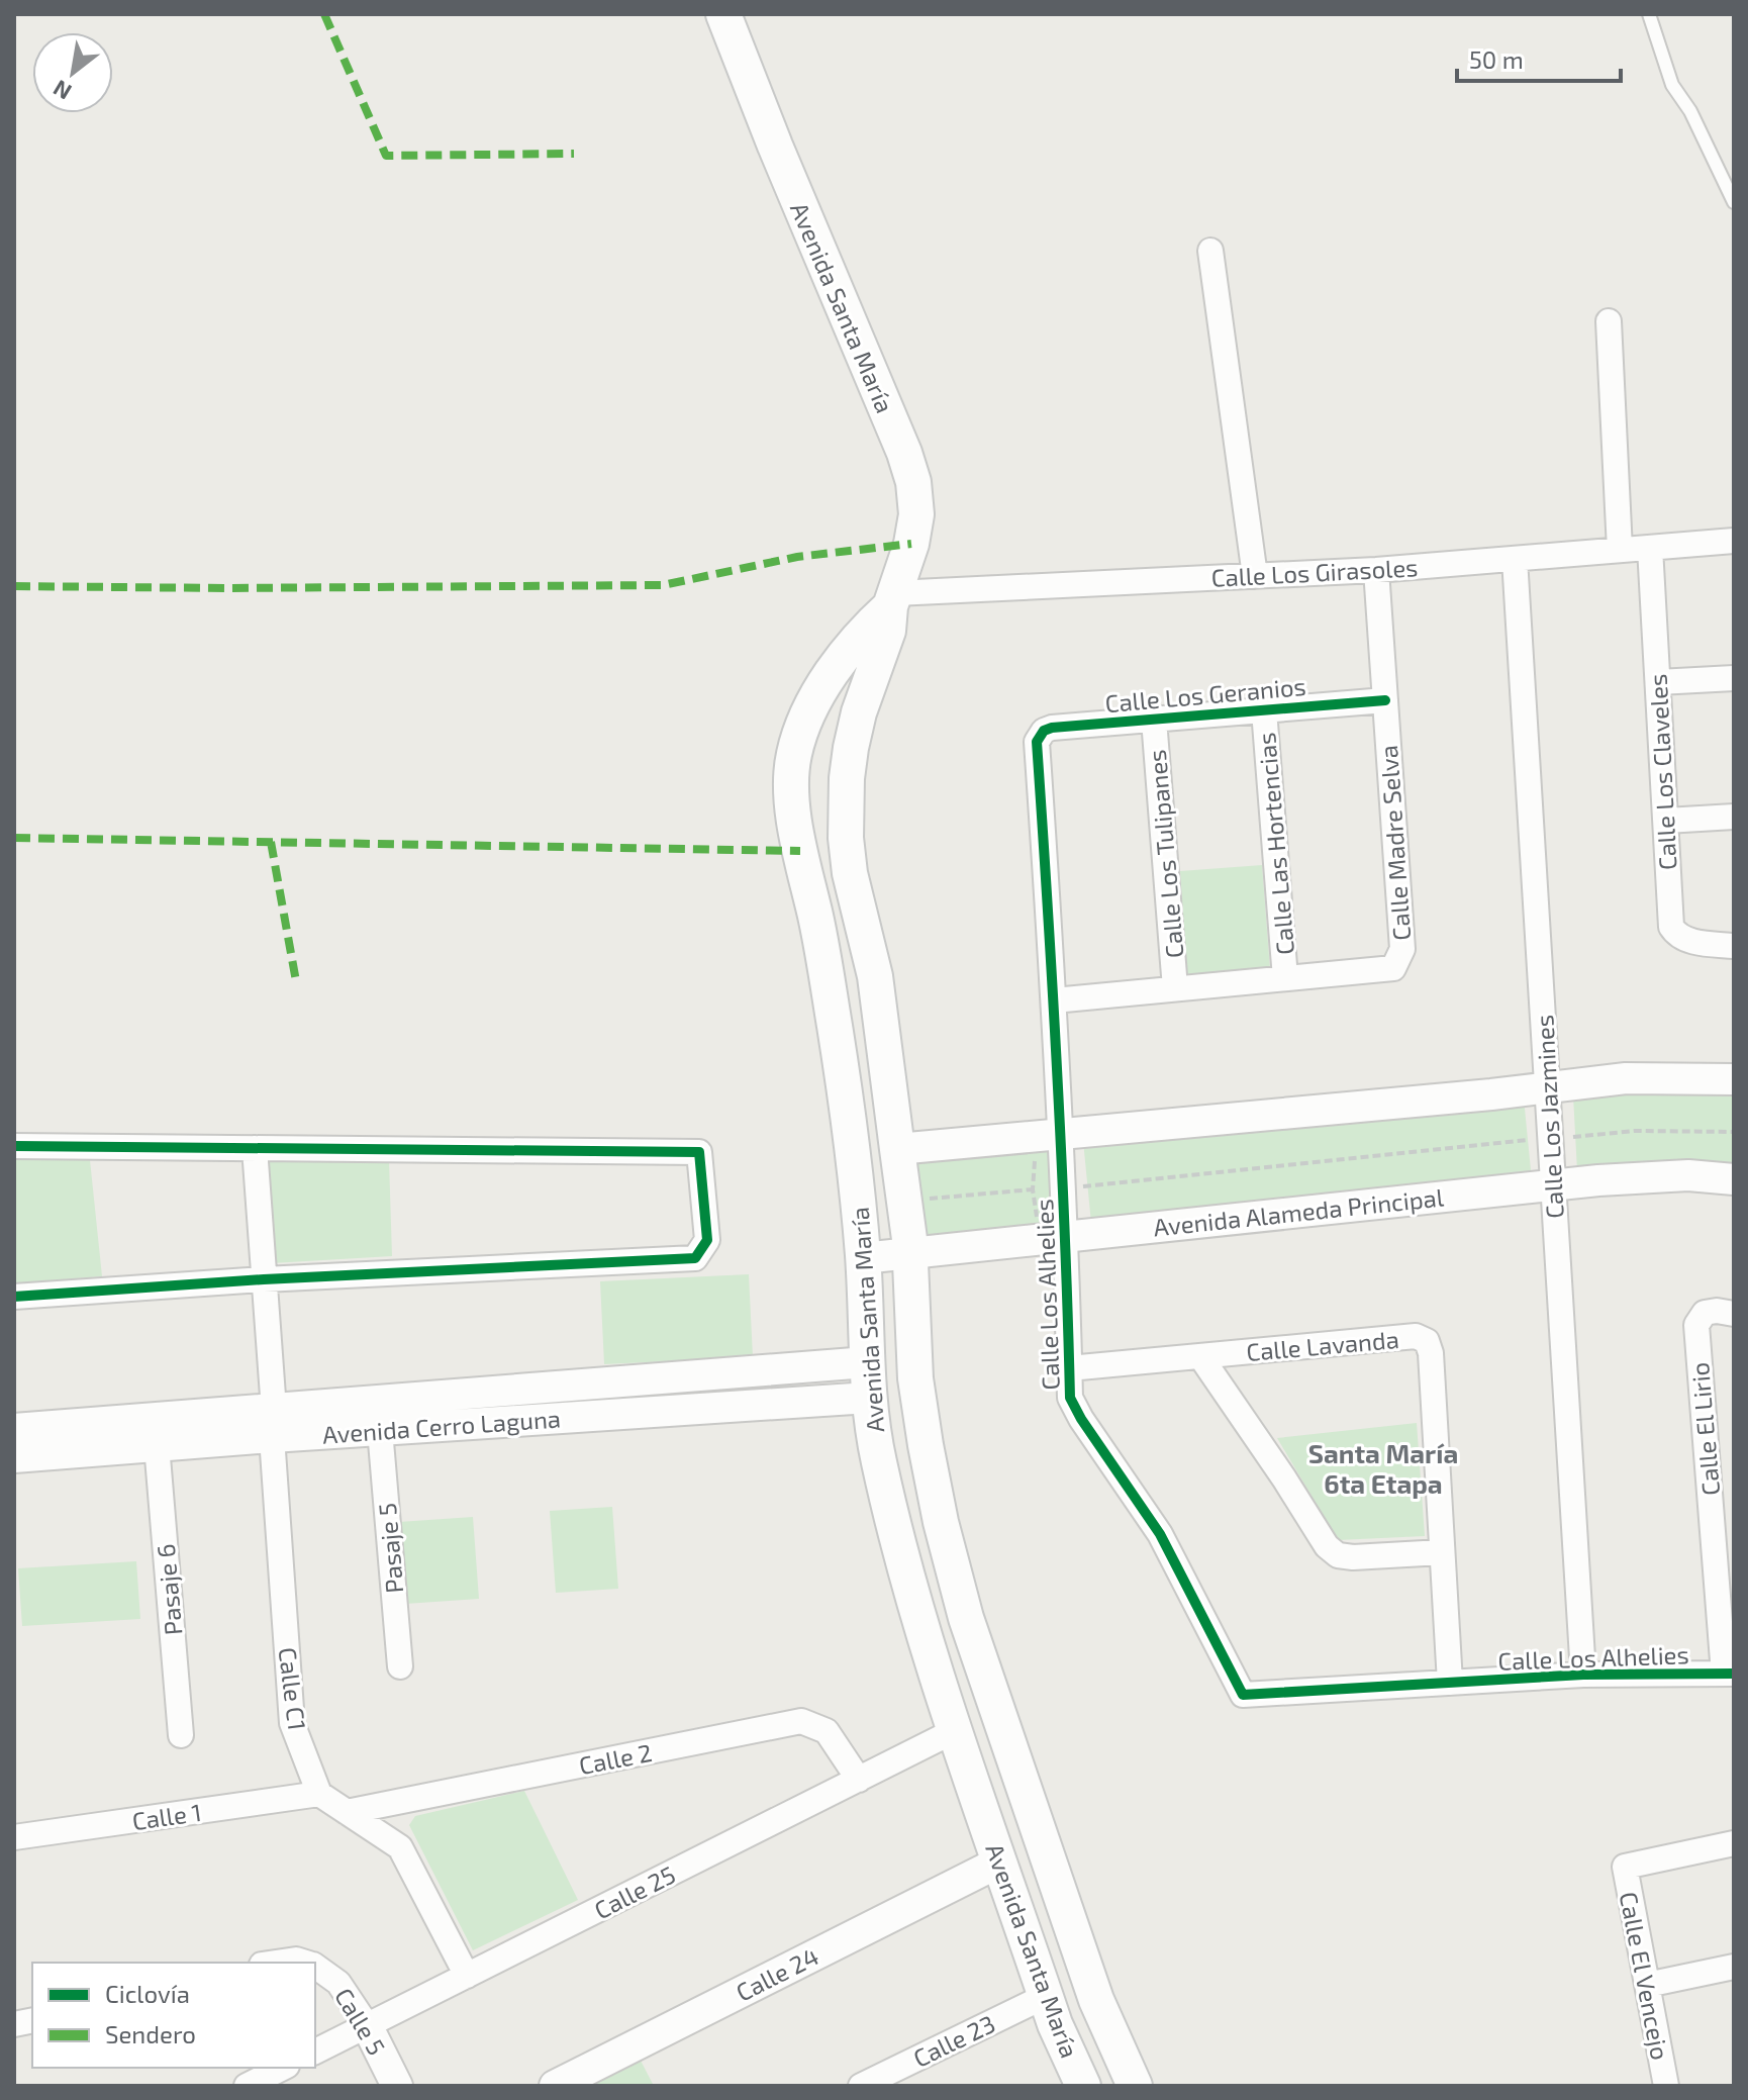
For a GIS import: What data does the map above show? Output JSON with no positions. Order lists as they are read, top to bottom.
{
  "streets": {
    "main road": ["Avenida Santa María"],
    "street": [
      "Calle Los Girasoles",
      "Calle Los Geranios",
      "Calle Los Claveles",
      "Calle Madre Selva",
      "Calle Las Hortencias",
      "Calle Los Tulipanes",
      "Calle Los Jazmines",
      "Avenida Alameda Principal",
      "Calle Los Alhelies",
      "Calle Lavanda",
      "Avenida Cerro Laguna",
      "Calle El Lirio",
      "Pasaje 5",
      "Pasaje 6",
      "Calle C1",
      "Calle 2",
      "Calle 1",
      "Calle 25",
      "Calle 24",
      "Calle El Vencejo",
      "Calle 5",
      "Calle 23"
    ]
  },
  "crossings": [
    ["Avenida Santa María", "Calle Los Girasoles"],
    ["Avenida Santa María", "Avenida Alameda Principal"],
    ["Avenida Santa María", "Avenida Cerro Laguna"],
    ["Avenida Santa María", "Calle 25"],
    ["Avenida Santa María", "Calle 24"],
    ["Avenida Santa María", "Calle 23"],
    ["Calle Los Girasoles", "Calle Los Claveles"],
    ["Calle Los Girasoles", "Calle Madre Selva"],
    ["Calle Los Girasoles", "Calle Los Jazmines"],
    ["Calle Los Geranios", "Calle Madre Selva"],
    ["Calle Los Geranios", "Calle Las Hortencias"],
    ["Calle Los Geranios", "Calle Los Tulipanes"],
    ["Calle Los Geranios", "Calle Los Alhelies"],
    ["Calle Madre Selva", "Calle Las Hortencias"],
    ["Calle Madre Selva", "Calle Los Tulipanes"],
    ["Calle Madre Selva", "Calle Los Alhelies"],
    ["Calle Los Jazmines", "Avenida Alameda Principal"],
    ["Calle Los Jazmines", "Calle Los Alhelies"],
    ["Avenida Alameda Principal", "Calle Los Alhelies"],
    ["Calle Los Alhelies", "Calle Lavanda"],
    ["Calle Los Alhelies", "Calle El Lirio"],
    ["Avenida Cerro Laguna", "Pasaje 5"],
    ["Avenida Cerro Laguna", "Pasaje 6"],
    ["Avenida Cerro Laguna", "Calle C1"],
    ["Calle C1", "Calle 1"],
    ["Calle 2", "Calle 25"],
    ["Calle 25", "Calle 5"]
  ],
  "districts": ["Santa María 6ta Etapa"],
  "legend": ["Ciclovía", "Sendero"],
  "scale_bar": "50 m",
  "north": "bottom left"
}
